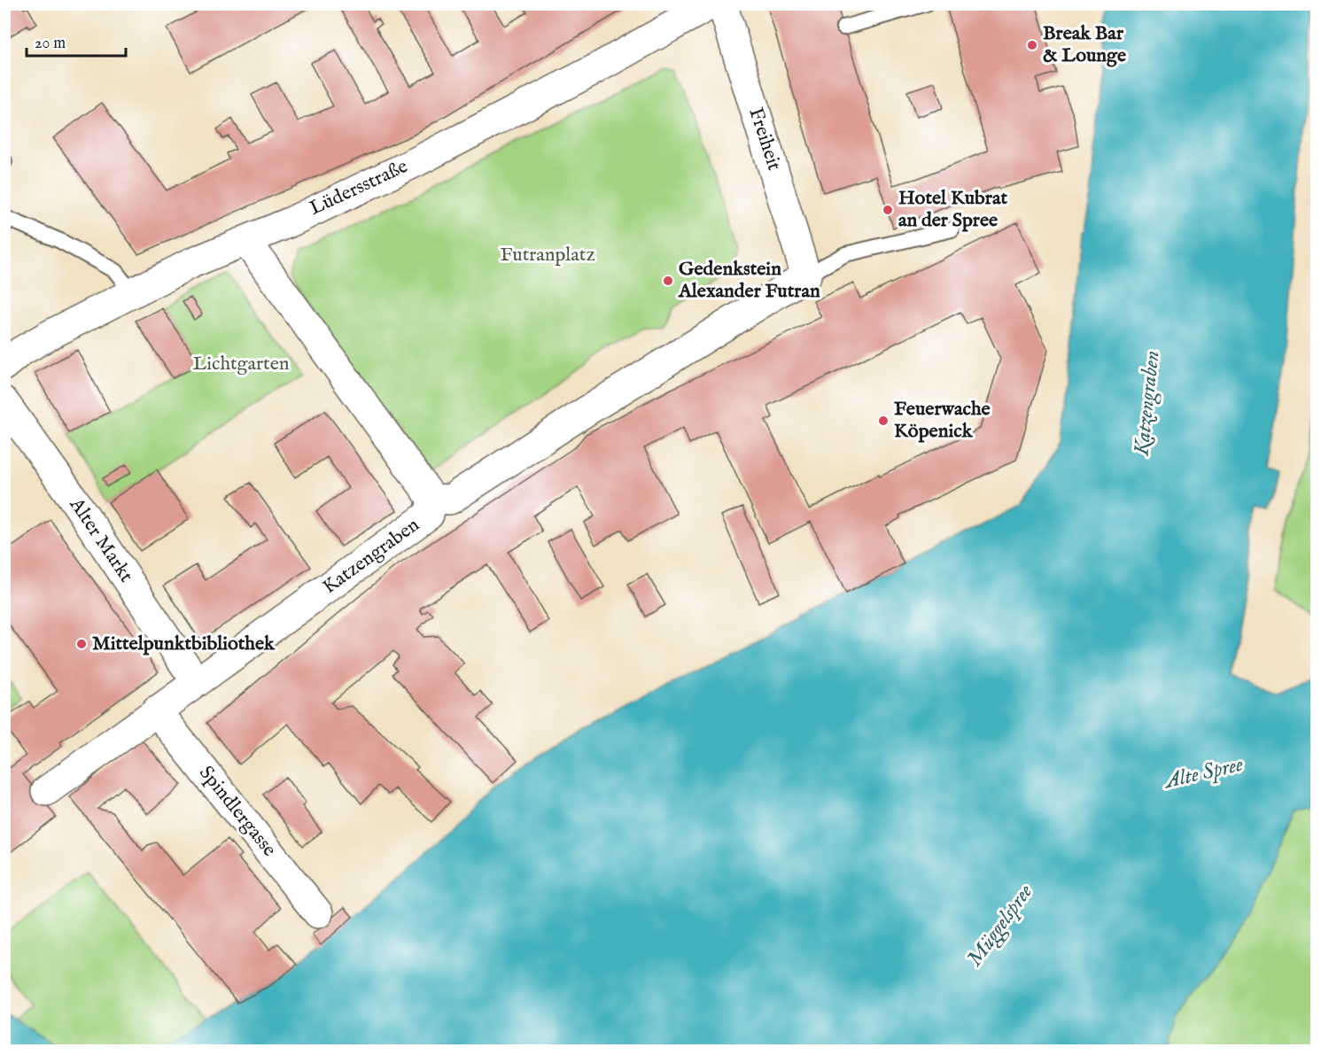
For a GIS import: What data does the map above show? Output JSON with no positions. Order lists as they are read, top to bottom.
{
  "streets": {
    "street": [
      "Freiheit",
      "Lüdersstraße",
      "Alter Markt",
      "Katzengraben",
      "Spindlergasse"
    ]
  },
  "crossings": [
    ["Freiheit", "Katzengraben"],
    ["Alter Markt", "Katzengraben"],
    ["Katzengraben", "Spindlergasse"]
  ],
  "water": ["Katzengraben", "Alte Spree", "Müggelspree"],
  "parks": ["Futranplatz", "Lichtgarten"],
  "places": [
    "Break Bar & Lounge",
    "Hotel Kubrat an der Spree",
    "Gedenkstein Alexander Futran",
    "Feuerwache Köpenick",
    "Mittelpunktbibliothek"
  ],
  "scale_bar": "20 m"
}
